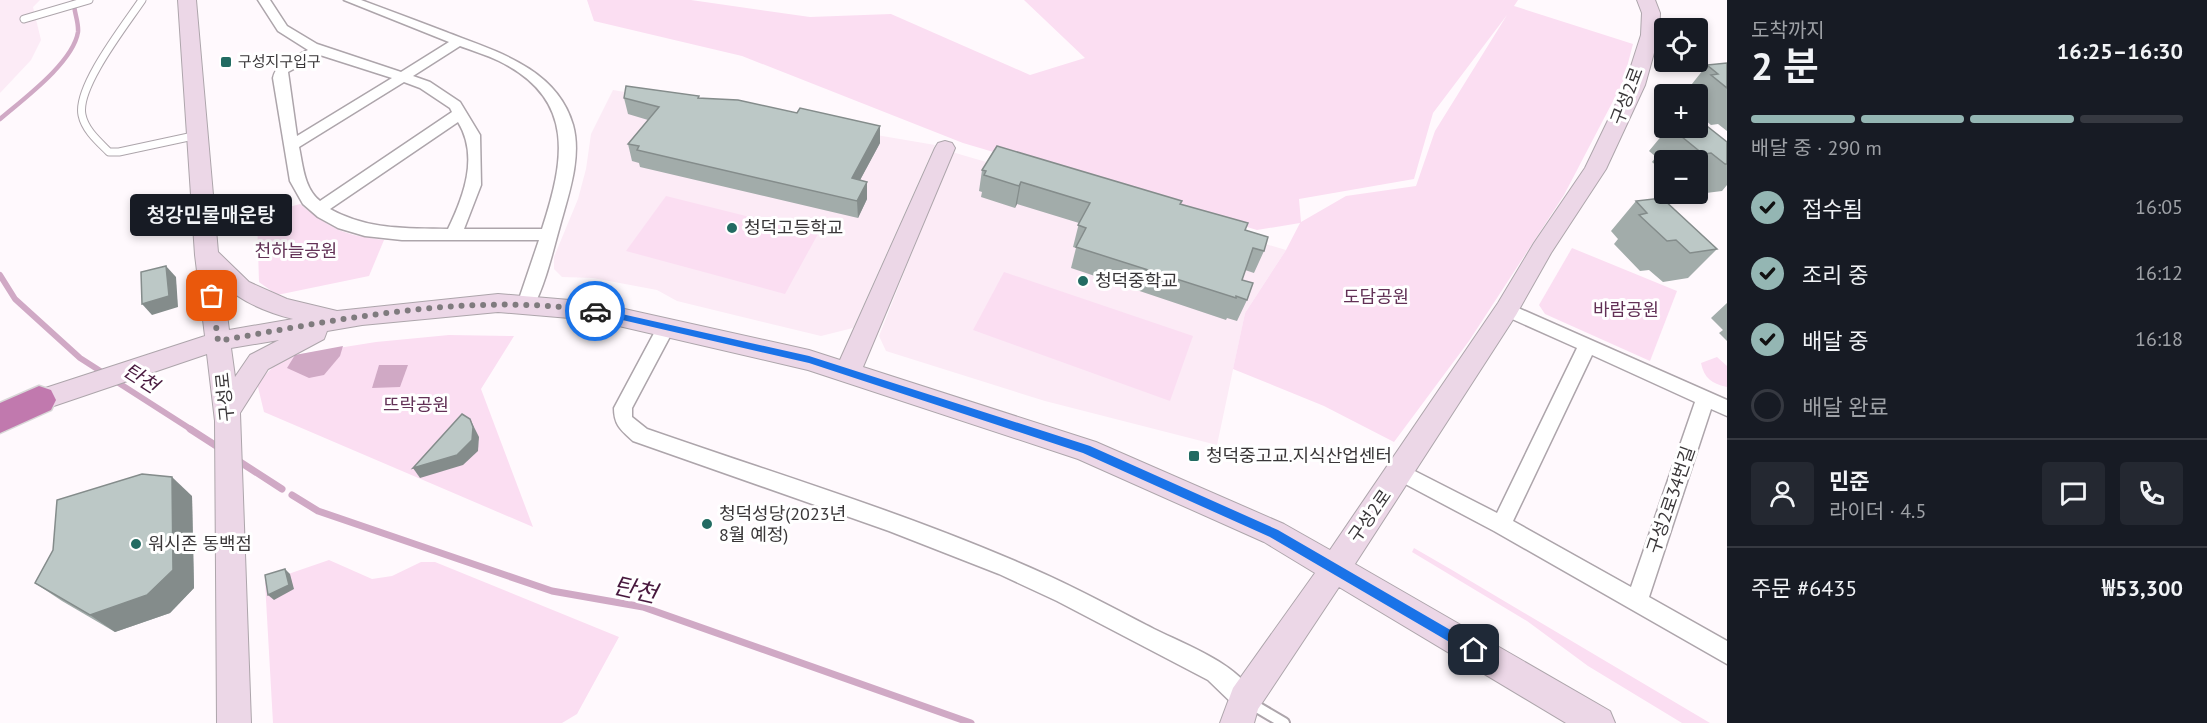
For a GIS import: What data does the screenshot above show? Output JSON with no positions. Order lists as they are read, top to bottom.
{
  "streets": {
    "street": ["구성2로", "구성로", "구성2로34번길"]
  },
  "water": ["탄천"],
  "parks": [
    "천하늘공원",
    "도담공원",
    "바람공원",
    "뜨락공원"
  ],
  "places": {
    "transit": ["구성지구입구", "청덕중고교.지식산업센터"],
    "other": [
      "청덕고등학교",
      "청덕중학교",
      "청강민물매운탕",
      "청덕성당(2023년 8월 예정)",
      "워시존 동백점"
    ]
  },
  "page": {
    "heading": ["2 분", "도착까지", "16:25–16:30"],
    "panel": [
      "민준",
      "라이더 · 4.5",
      "주문 #6435",
      "₩53,300"
    ],
    "map_buttons": ["+", "−"],
    "bar": "배달 중 · 290 m",
    "list": [
      ["접수됨", "16:05"],
      ["조리 중", "16:12"],
      ["배달 중", "16:18"],
      "배달 완료"
    ],
    "bubble": "청강민물매운탕"
  }
}
